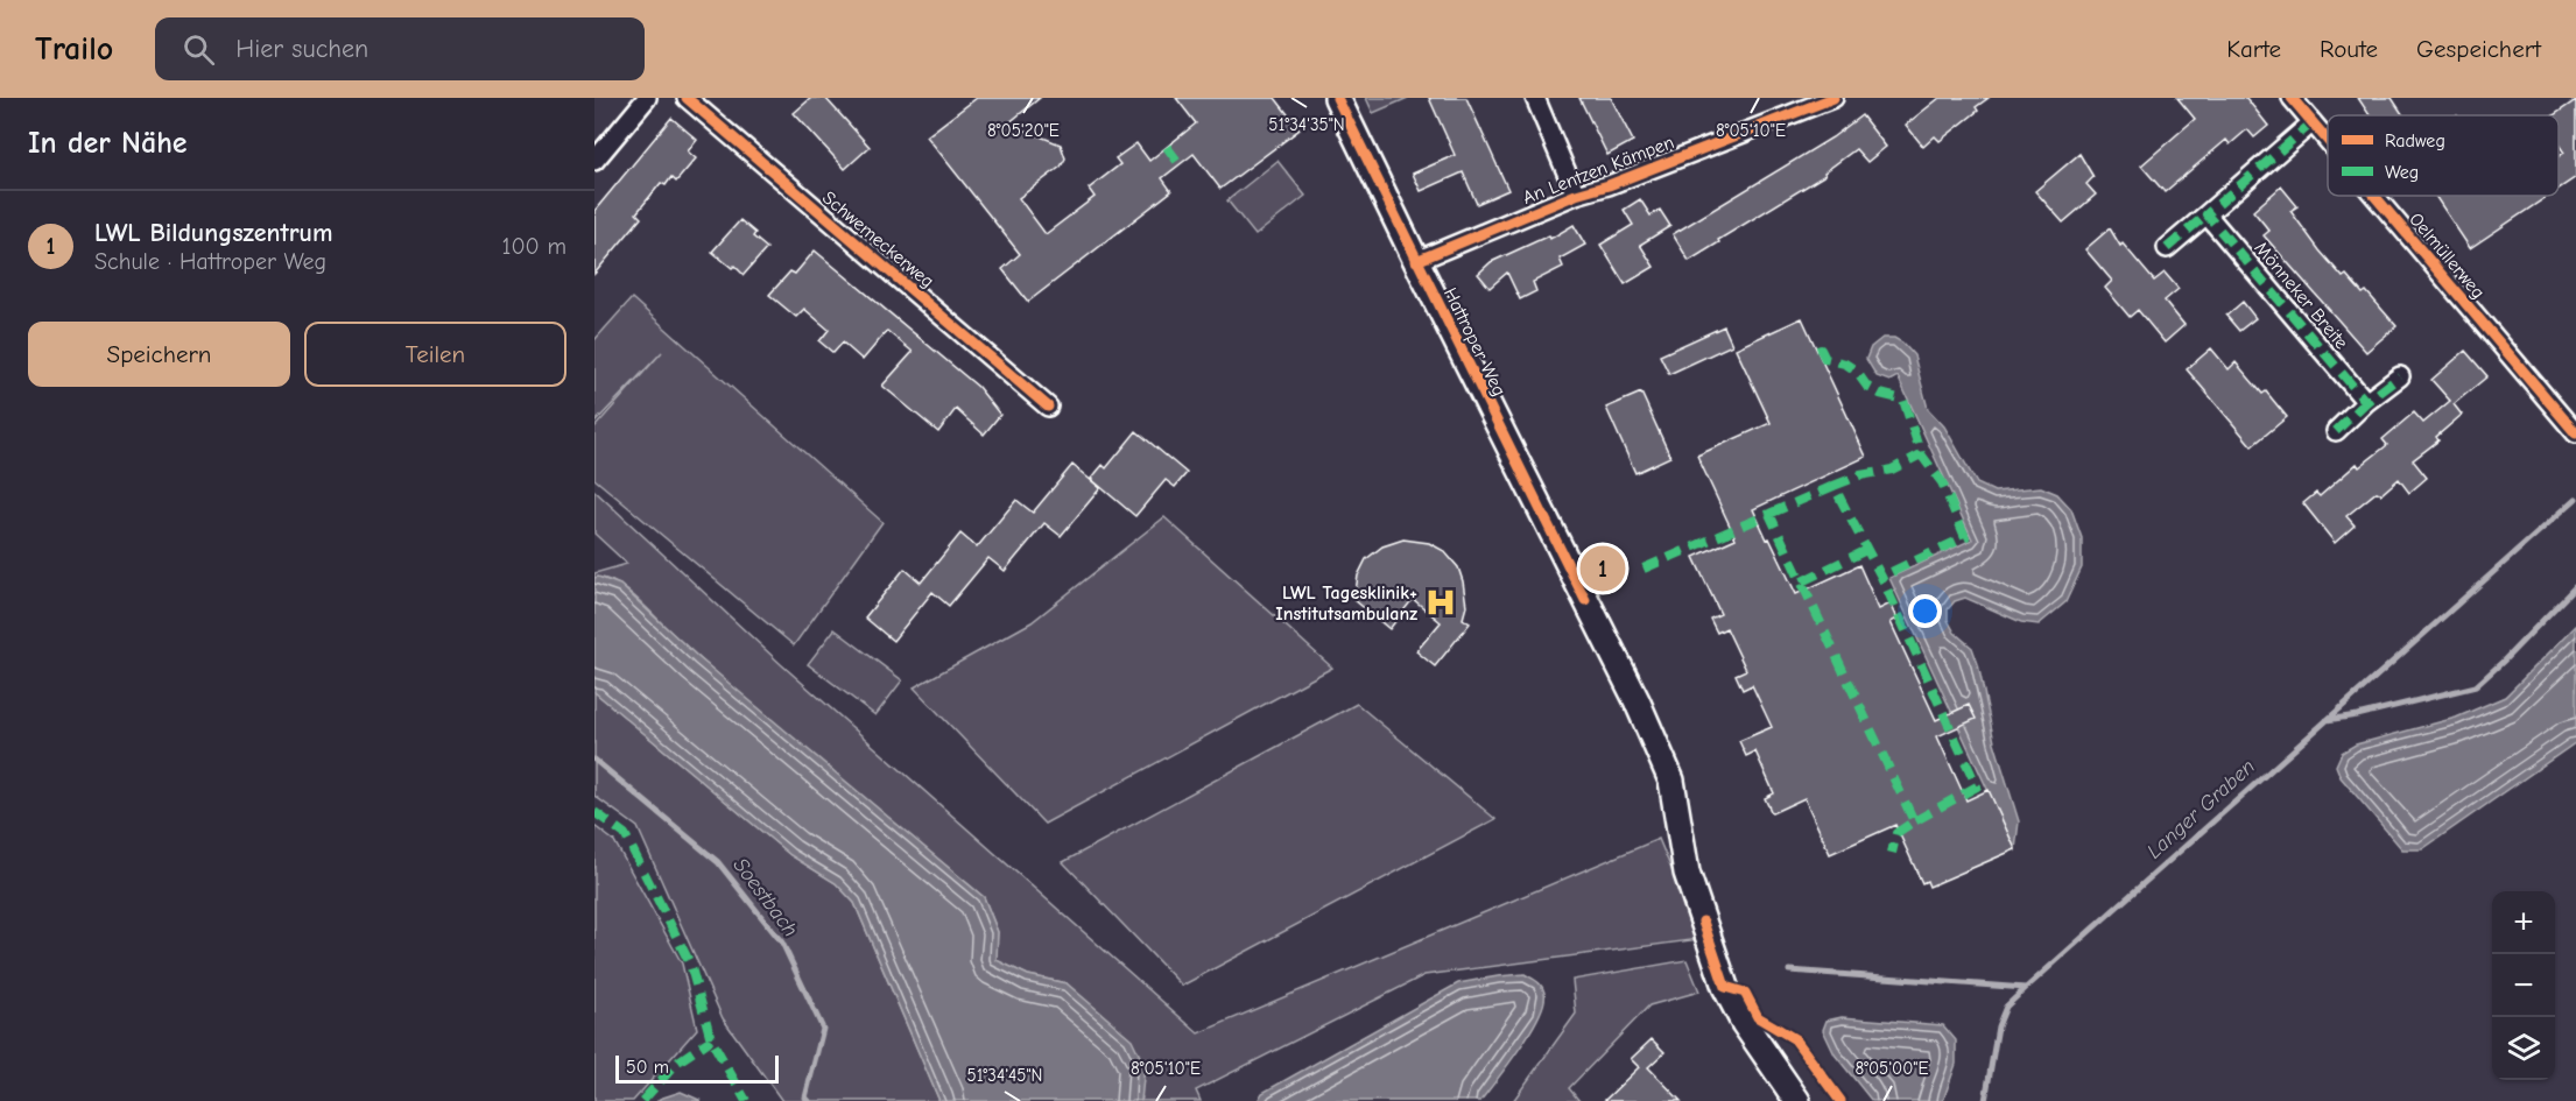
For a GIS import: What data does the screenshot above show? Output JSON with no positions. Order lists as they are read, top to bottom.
{
  "streets": {
    "main road": ["Hattroper Weg"],
    "street": [
      "An Lentzen Kämpen",
      "Schwemeckerweg",
      "Oelmüllerweg",
      "Mönneker Breite"
    ]
  },
  "crossings": [
    ["An Lentzen Kämpen", "Hattroper Weg"]
  ],
  "water": ["Langer Graben", "Soestbach"],
  "places": {
    "hospital": ["LWL Tagesklinik+ Institutsambulanz"]
  },
  "legend": ["Radweg", "Weg"],
  "scale_bar": "50 m",
  "page": {
    "header": "Trailo",
    "search": "Hier suchen",
    "nav": ["Karte", "Route", "Gespeichert"],
    "heading": "In der Nähe",
    "list": [
      {
        "mark": "1",
        "name": "LWL Bildungszentrum",
        "note": "Schule · Hattroper Weg",
        "value": "100 m"
      }
    ],
    "buttons": ["Speichern", "Teilen"],
    "pins": "1",
    "map_buttons": ["+", "−"],
    "scale": "50 m"
  },
  "coordinates": [
    "51°34'35\"N",
    "8°05'20\"E",
    "8°05'10\"E",
    "8°05'00\"E",
    "51°34'45\"N"
  ]
}
